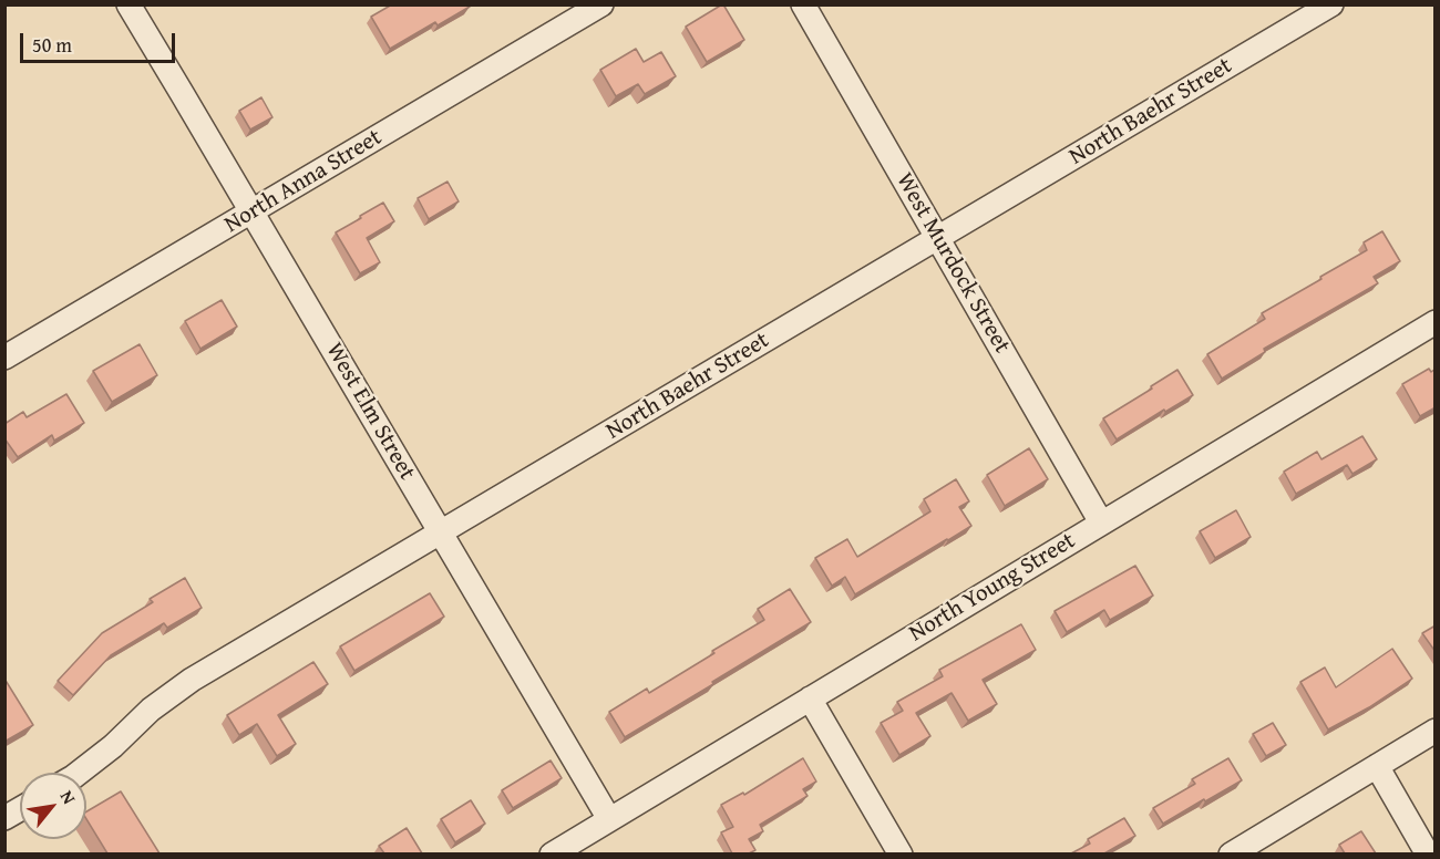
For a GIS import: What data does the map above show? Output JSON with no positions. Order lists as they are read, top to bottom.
{
  "streets": {
    "street": [
      "North Baehr Street",
      "North Anna Street",
      "West Murdock Street",
      "West Elm Street",
      "North Young Street"
    ]
  },
  "crossings": [
    ["North Baehr Street", "West Murdock Street"],
    ["North Baehr Street", "West Elm Street"],
    ["North Anna Street", "West Elm Street"],
    ["West Murdock Street", "North Young Street"],
    ["West Elm Street", "North Young Street"]
  ],
  "scale_bar": "50 m",
  "north": "top right"
}
